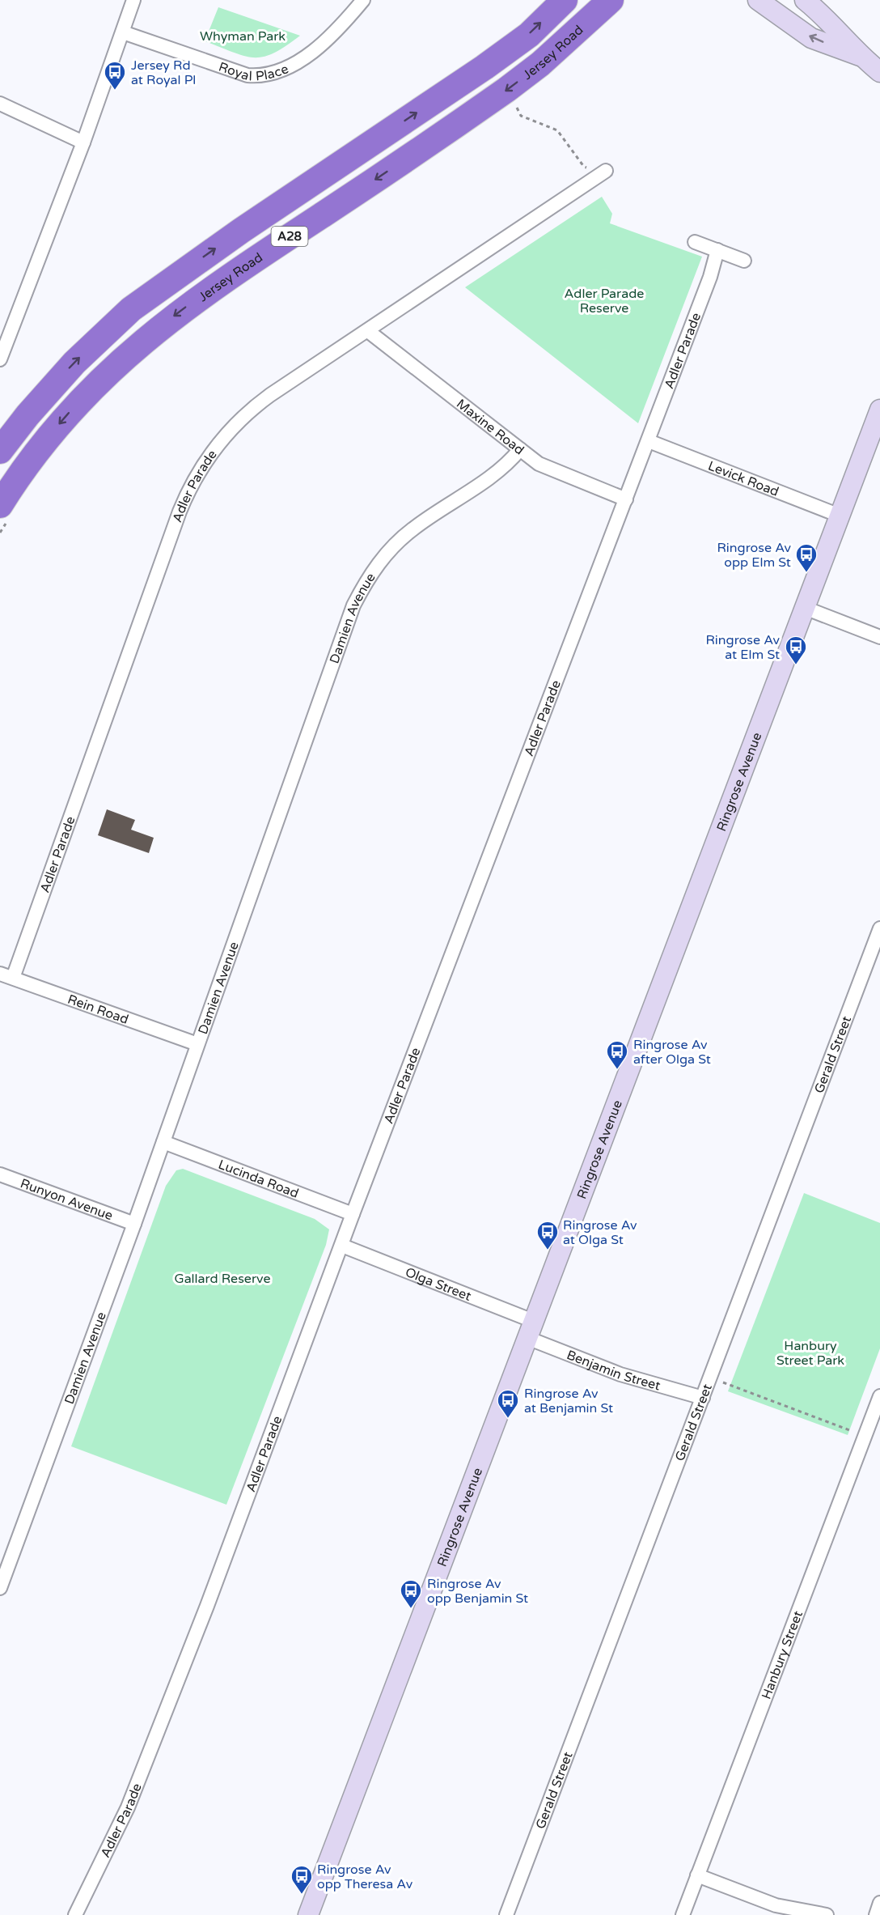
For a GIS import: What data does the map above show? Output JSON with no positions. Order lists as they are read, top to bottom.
{
  "streets": {
    "highway": ["Jersey Road", "A28"],
    "street": [
      "Royal Place",
      "Adler Parade",
      "Maxine Road",
      "Levick Road",
      "Damien Avenue",
      "Ringrose Avenue",
      "Rein Road",
      "Gerald Street",
      "Lucinda Road",
      "Runyon Avenue",
      "Olga Street",
      "Benjamin Street",
      "Hanbury Street"
    ]
  },
  "crossings": [
    ["Adler Parade", "Maxine Road"],
    ["Adler Parade", "Levick Road"],
    ["Adler Parade", "Rein Road"],
    ["Adler Parade", "Lucinda Road"],
    ["Adler Parade", "Olga Street"],
    ["Maxine Road", "Damien Avenue"],
    ["Levick Road", "Ringrose Avenue"],
    ["Damien Avenue", "Rein Road"],
    ["Damien Avenue", "Lucinda Road"],
    ["Damien Avenue", "Runyon Avenue"],
    ["Ringrose Avenue", "Olga Street"],
    ["Ringrose Avenue", "Benjamin Street"],
    ["Gerald Street", "Benjamin Street"],
    ["Olga Street", "Benjamin Street"]
  ],
  "parks": [
    "Whyman Park",
    "Adler Parade Reserve",
    "Gallard Reserve",
    "Hanbury Street Park"
  ],
  "places": {
    "bus stop": [
      "Jersey Rd at Royal Pl",
      "Ringrose Av opp Elm St",
      "Ringrose Av at Elm St",
      "Ringrose Av after Olga St",
      "Ringrose Av at Olga St",
      "Ringrose Av at Benjamin St",
      "Ringrose Av opp Benjamin St",
      "Ringrose Av opp Theresa Av"
    ]
  }
}
